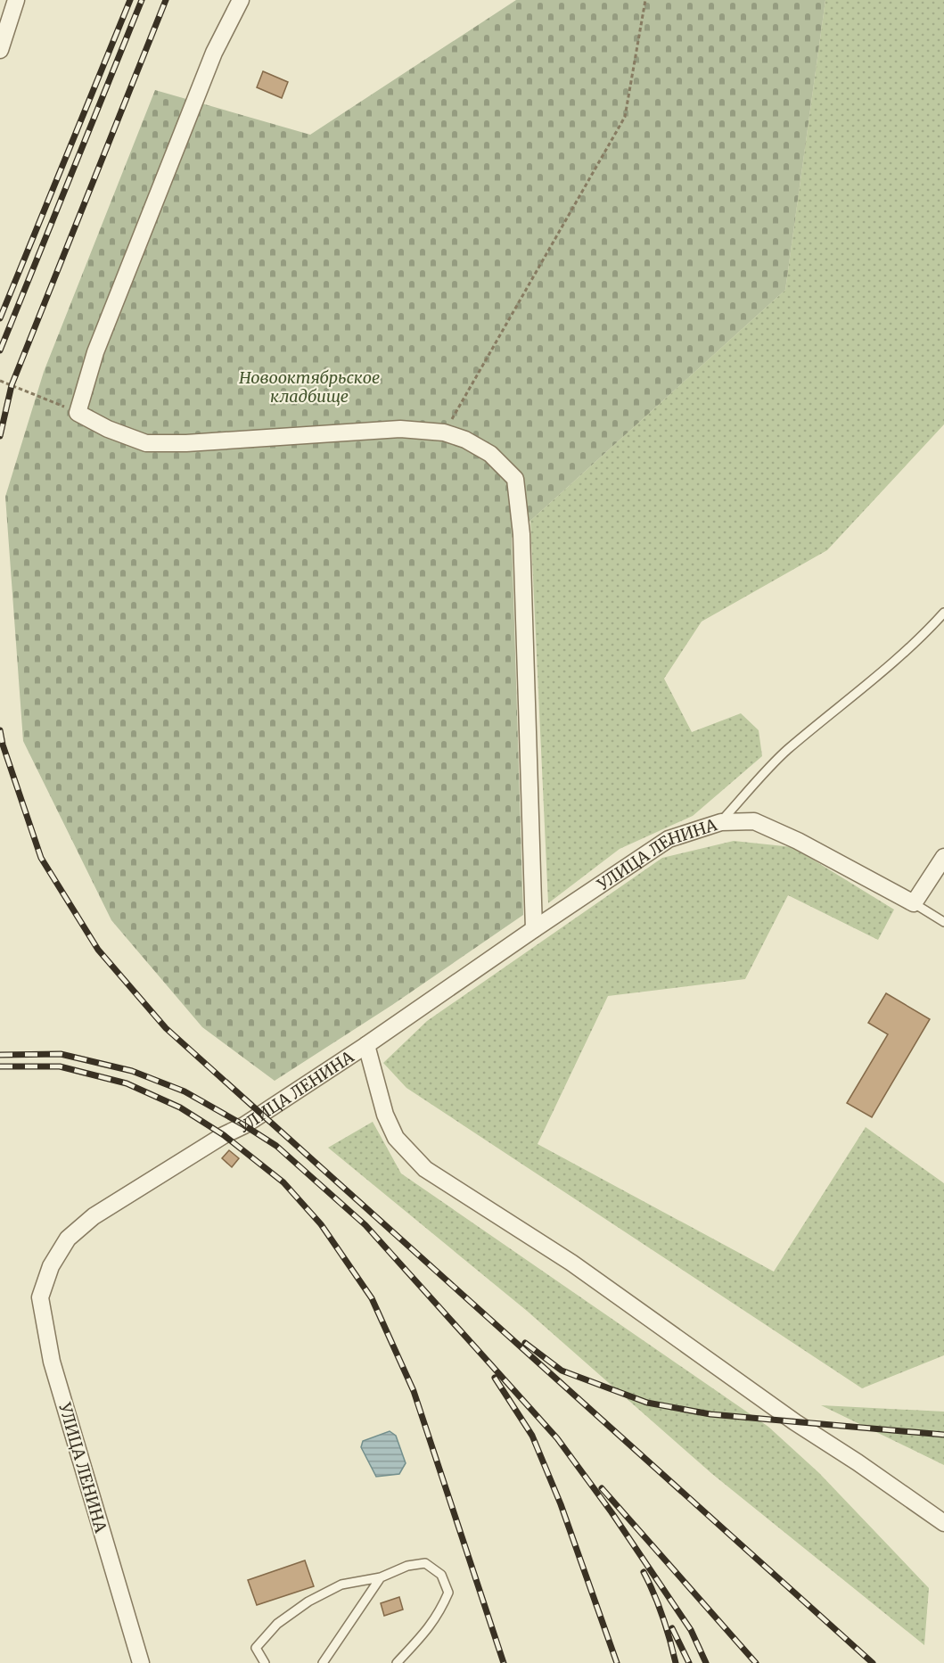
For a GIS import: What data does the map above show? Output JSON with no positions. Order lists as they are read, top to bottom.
{
  "streets": {
    "street": ["УЛИЦА ЛЕНИНА"]
  },
  "parks": ["Новооктябрьское кладбище"]
}
